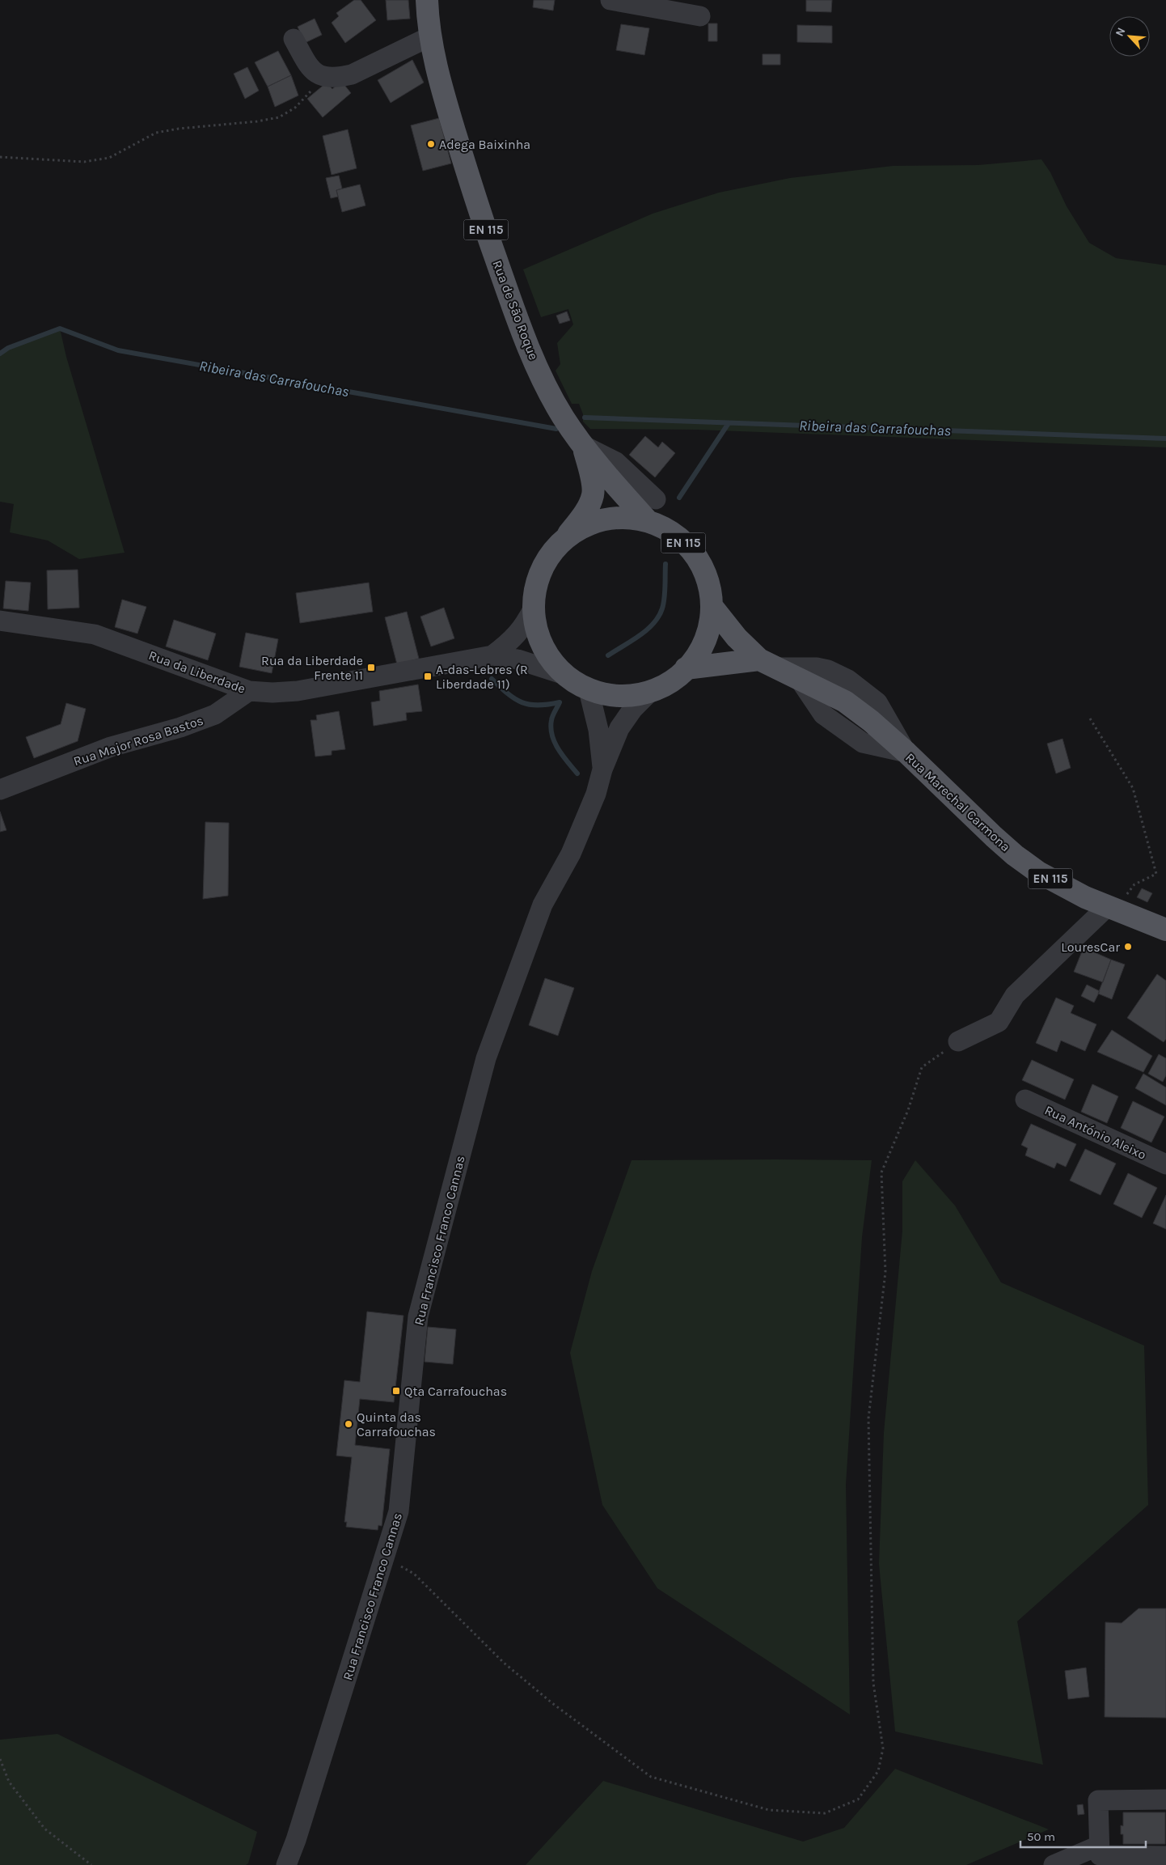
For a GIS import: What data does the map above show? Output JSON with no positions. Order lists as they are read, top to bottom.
{
  "streets": {
    "main road": ["EN 115", "Rua de São Roque", "Rua Marechal Carmona"],
    "street": [
      "Rua da Liberdade",
      "Rua Major Rosa Bastos",
      "Rua António Aleixo",
      "Rua Francisco Franco Cannas"
    ]
  },
  "crossings": [
    ["EN 115", "Rua de São Roque"],
    ["EN 115", "Rua da Liberdade"],
    ["EN 115", "Rua Marechal Carmona"],
    ["EN 115", "Rua Francisco Franco Cannas"],
    ["Rua da Liberdade", "Rua Major Rosa Bastos"]
  ],
  "water": ["Ribeira das Carrafouchas"],
  "places": {
    "other": ["Adega Baixinha", "LouresCar", "Quinta das Carrafouchas"],
    "transit": ["Rua da Liberdade Frente 11", "A-das-Lebres (R Liberdade 11)", "Qta Carrafouchas"]
  },
  "scale_bar": "50 m",
  "north": "top left"
}
